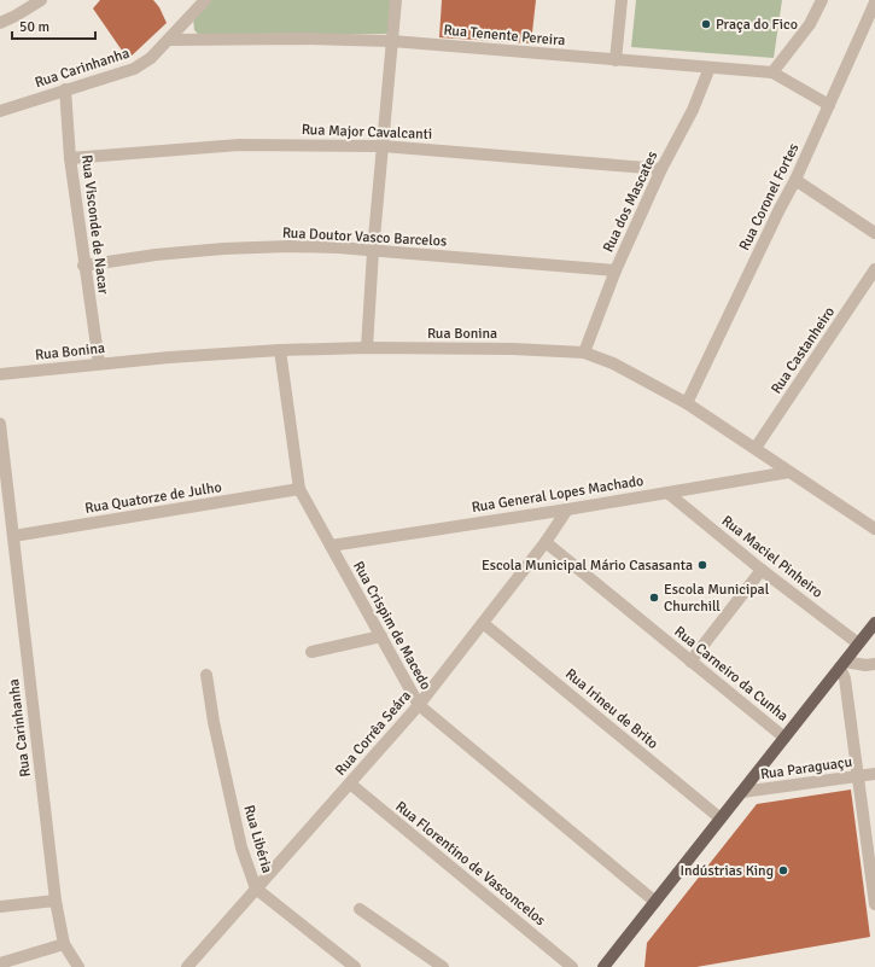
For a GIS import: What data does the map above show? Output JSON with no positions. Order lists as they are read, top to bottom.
{
  "streets": {
    "street": [
      "Rua Tenente Pereira",
      "Rua Carinhanha",
      "Rua Major Cavalcanti",
      "Rua Coronel Fortes",
      "Rua dos Mascates",
      "Rua Visconde de Nacar",
      "Rua Doutor Vasco Barcelos",
      "Rua Bonina",
      "Rua Castanheiro",
      "Rua General Lopes Machado",
      "Rua Quatorze de Julho",
      "Rua Maciel Pinheiro",
      "Rua Crispim de Macedo",
      "Rua Carneiro da Cunha",
      "Rua Irineu de Brito",
      "Rua Corrêa Seára",
      "Rua Paraguaçu",
      "Rua Libéria",
      "Rua Florentino de Vasconcelos"
    ]
  },
  "crossings": [
    ["Rua Tenente Pereira", "Rua Carinhanha"],
    ["Rua Tenente Pereira", "Rua Coronel Fortes"],
    ["Rua Tenente Pereira", "Rua dos Mascates"],
    ["Rua Carinhanha", "Rua Visconde de Nacar"],
    ["Rua Carinhanha", "Rua Quatorze de Julho"],
    ["Rua Major Cavalcanti", "Rua dos Mascates"],
    ["Rua Major Cavalcanti", "Rua Visconde de Nacar"],
    ["Rua Coronel Fortes", "Rua Bonina"],
    ["Rua dos Mascates", "Rua Doutor Vasco Barcelos"],
    ["Rua dos Mascates", "Rua Bonina"],
    ["Rua Visconde de Nacar", "Rua Doutor Vasco Barcelos"],
    ["Rua Visconde de Nacar", "Rua Bonina"],
    ["Rua Bonina", "Rua Castanheiro"],
    ["Rua Bonina", "Rua General Lopes Machado"],
    ["Rua Bonina", "Rua Crispim de Macedo"],
    ["Rua General Lopes Machado", "Rua Maciel Pinheiro"],
    ["Rua General Lopes Machado", "Rua Crispim de Macedo"],
    ["Rua General Lopes Machado", "Rua Corrêa Seára"],
    ["Rua Quatorze de Julho", "Rua Crispim de Macedo"],
    ["Rua Crispim de Macedo", "Rua Corrêa Seára"],
    ["Rua Carneiro da Cunha", "Rua Corrêa Seára"],
    ["Rua Irineu de Brito", "Rua Corrêa Seára"],
    ["Rua Corrêa Seára", "Rua Libéria"],
    ["Rua Corrêa Seára", "Rua Florentino de Vasconcelos"]
  ],
  "places": [
    "Praça do Fico",
    "Escola Municipal Mário Casasanta",
    "Escola Municipal Churchill",
    "Indústrias King"
  ],
  "scale_bar": "50 m"
}
